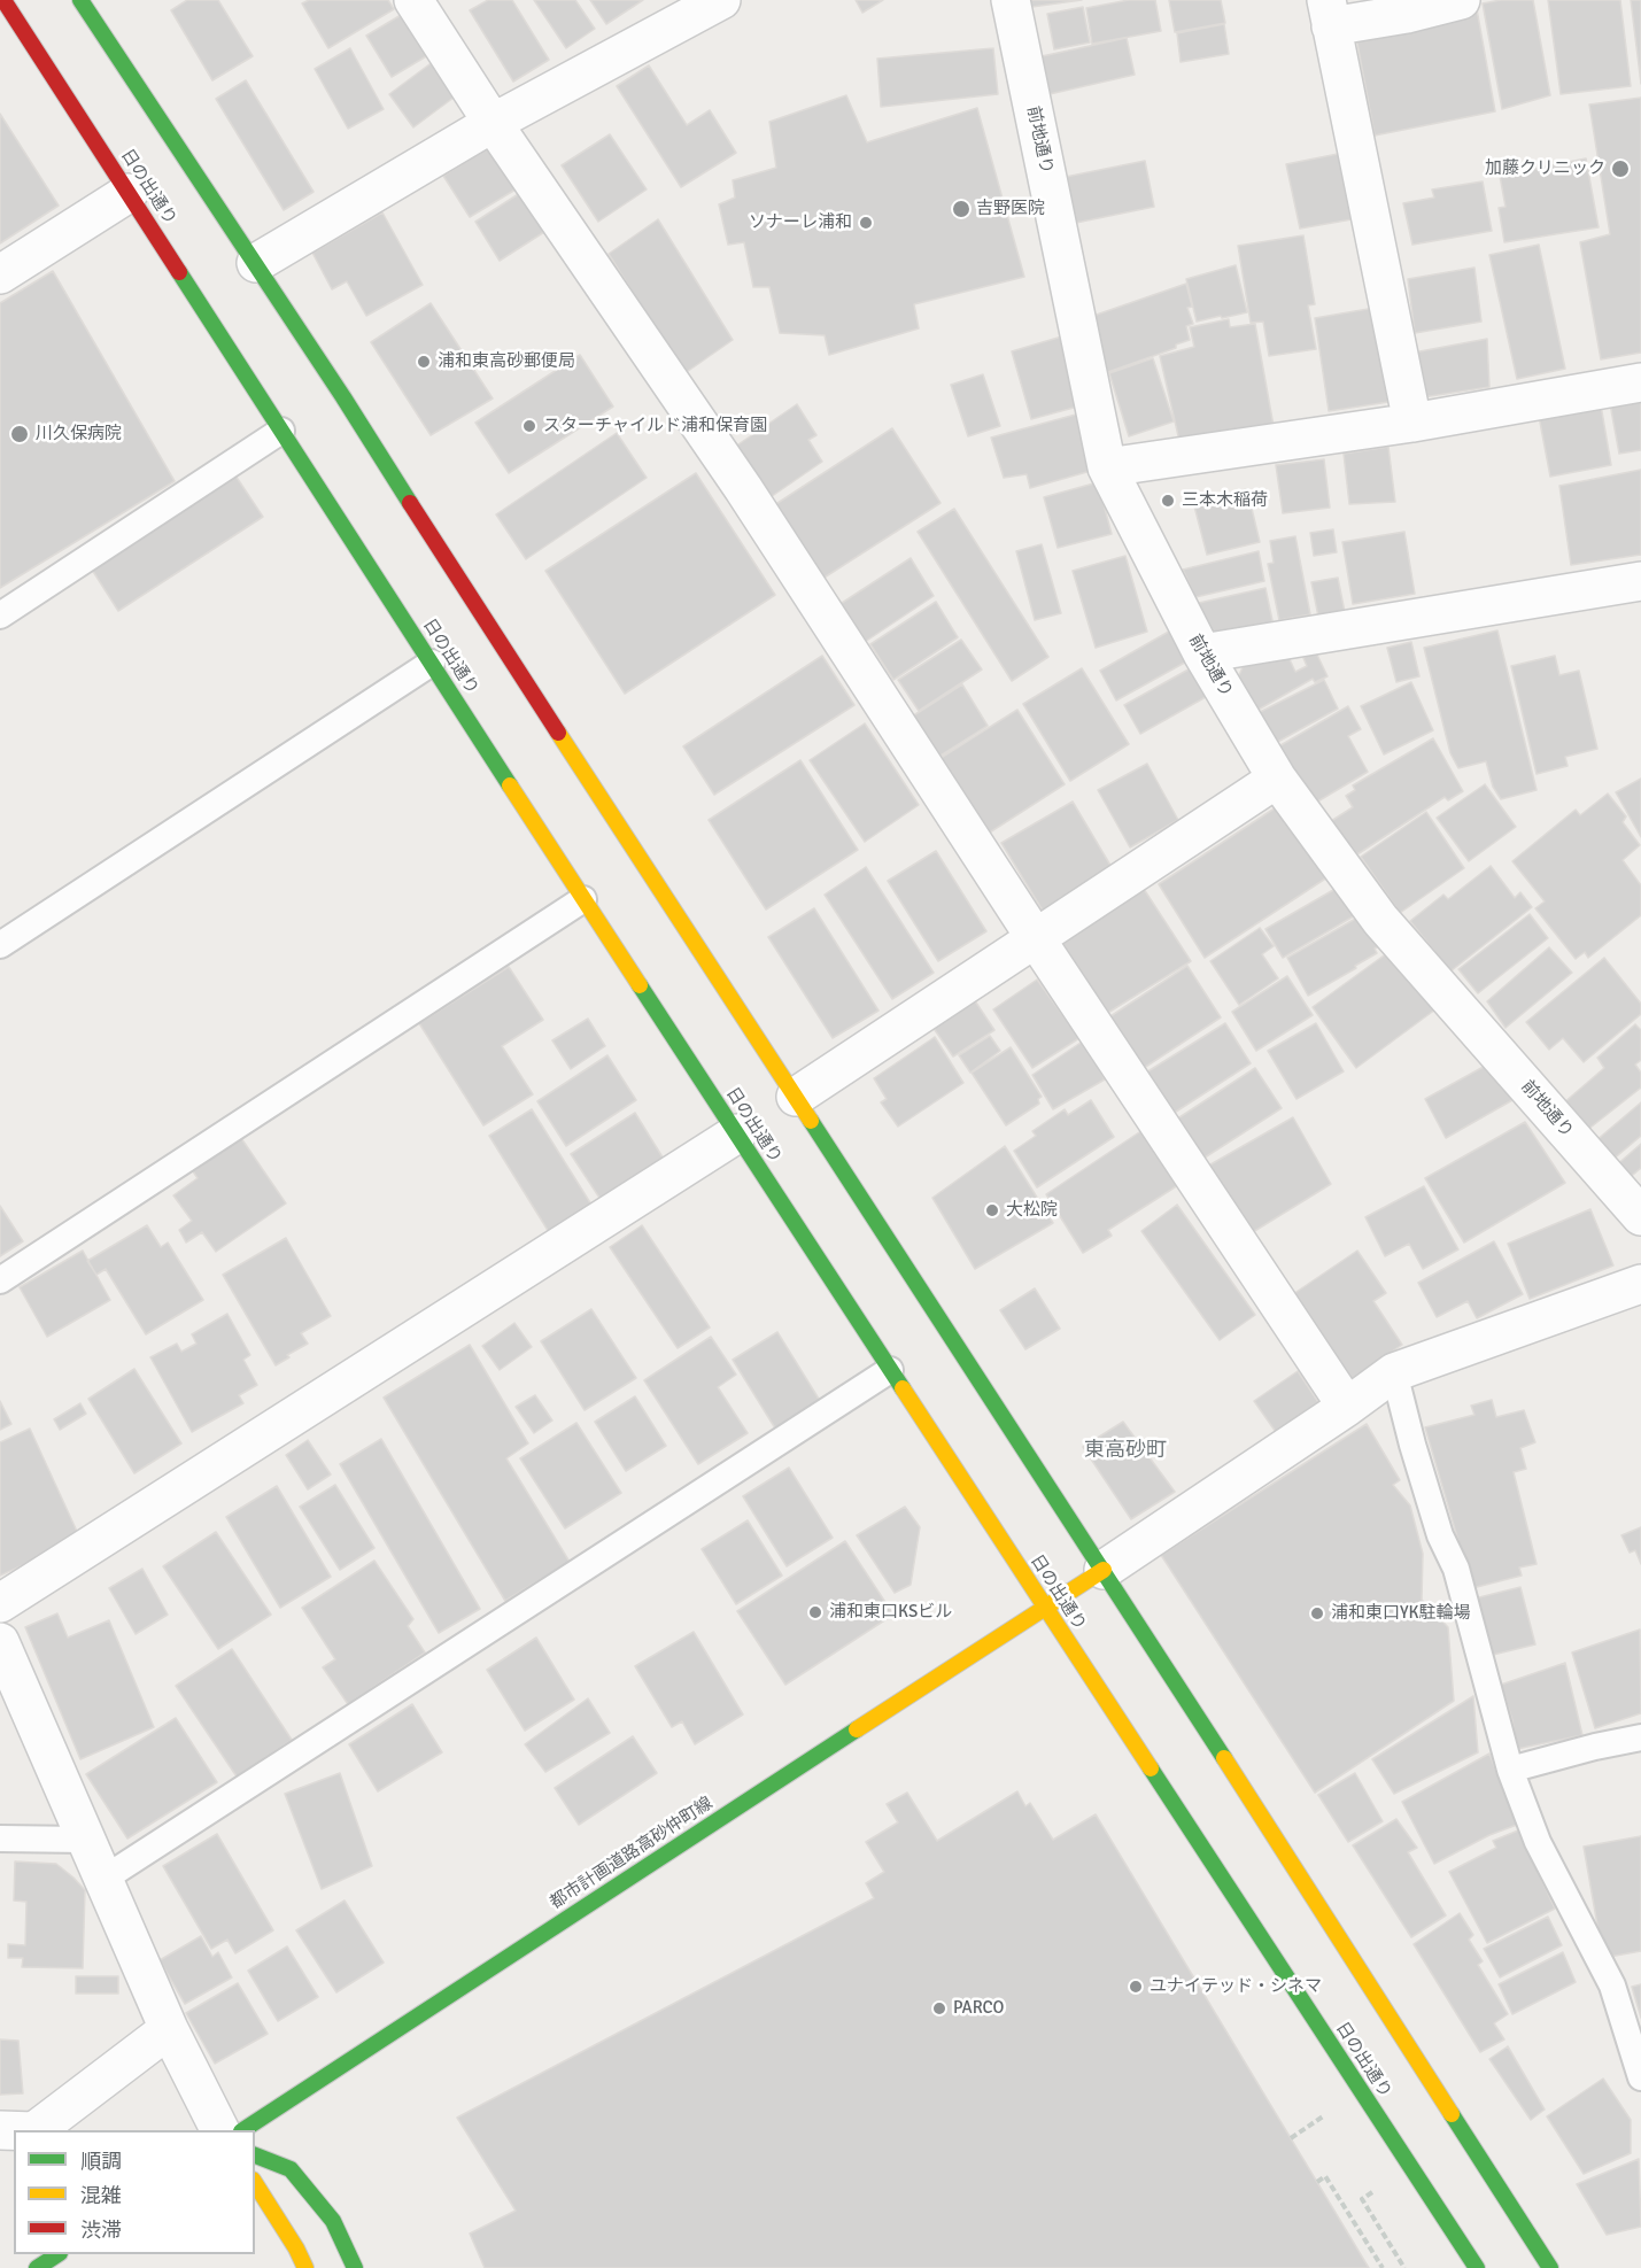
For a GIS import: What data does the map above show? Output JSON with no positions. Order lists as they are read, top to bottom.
{
  "streets": {
    "main road": ["日の出通り", "都市計画道路高砂仲町線"],
    "street": ["前地通り"]
  },
  "crossings": [
    ["日の出通り", "都市計画道路高砂仲町線"]
  ],
  "districts": ["東高砂町"],
  "places": [
    "加藤クリニック",
    "吉野医院",
    "ソナーレ浦和",
    "浦和東高砂郵便局",
    "スターチャイルド浦和保育園",
    "川久保病院",
    "三本木稲荷",
    "大松院",
    "浦和東口KSビル",
    "浦和東口YK駐輪場",
    "ユナイテッド・シネマ",
    "PARCO"
  ],
  "legend": ["順調", "混雑", "渋滞"]
}
